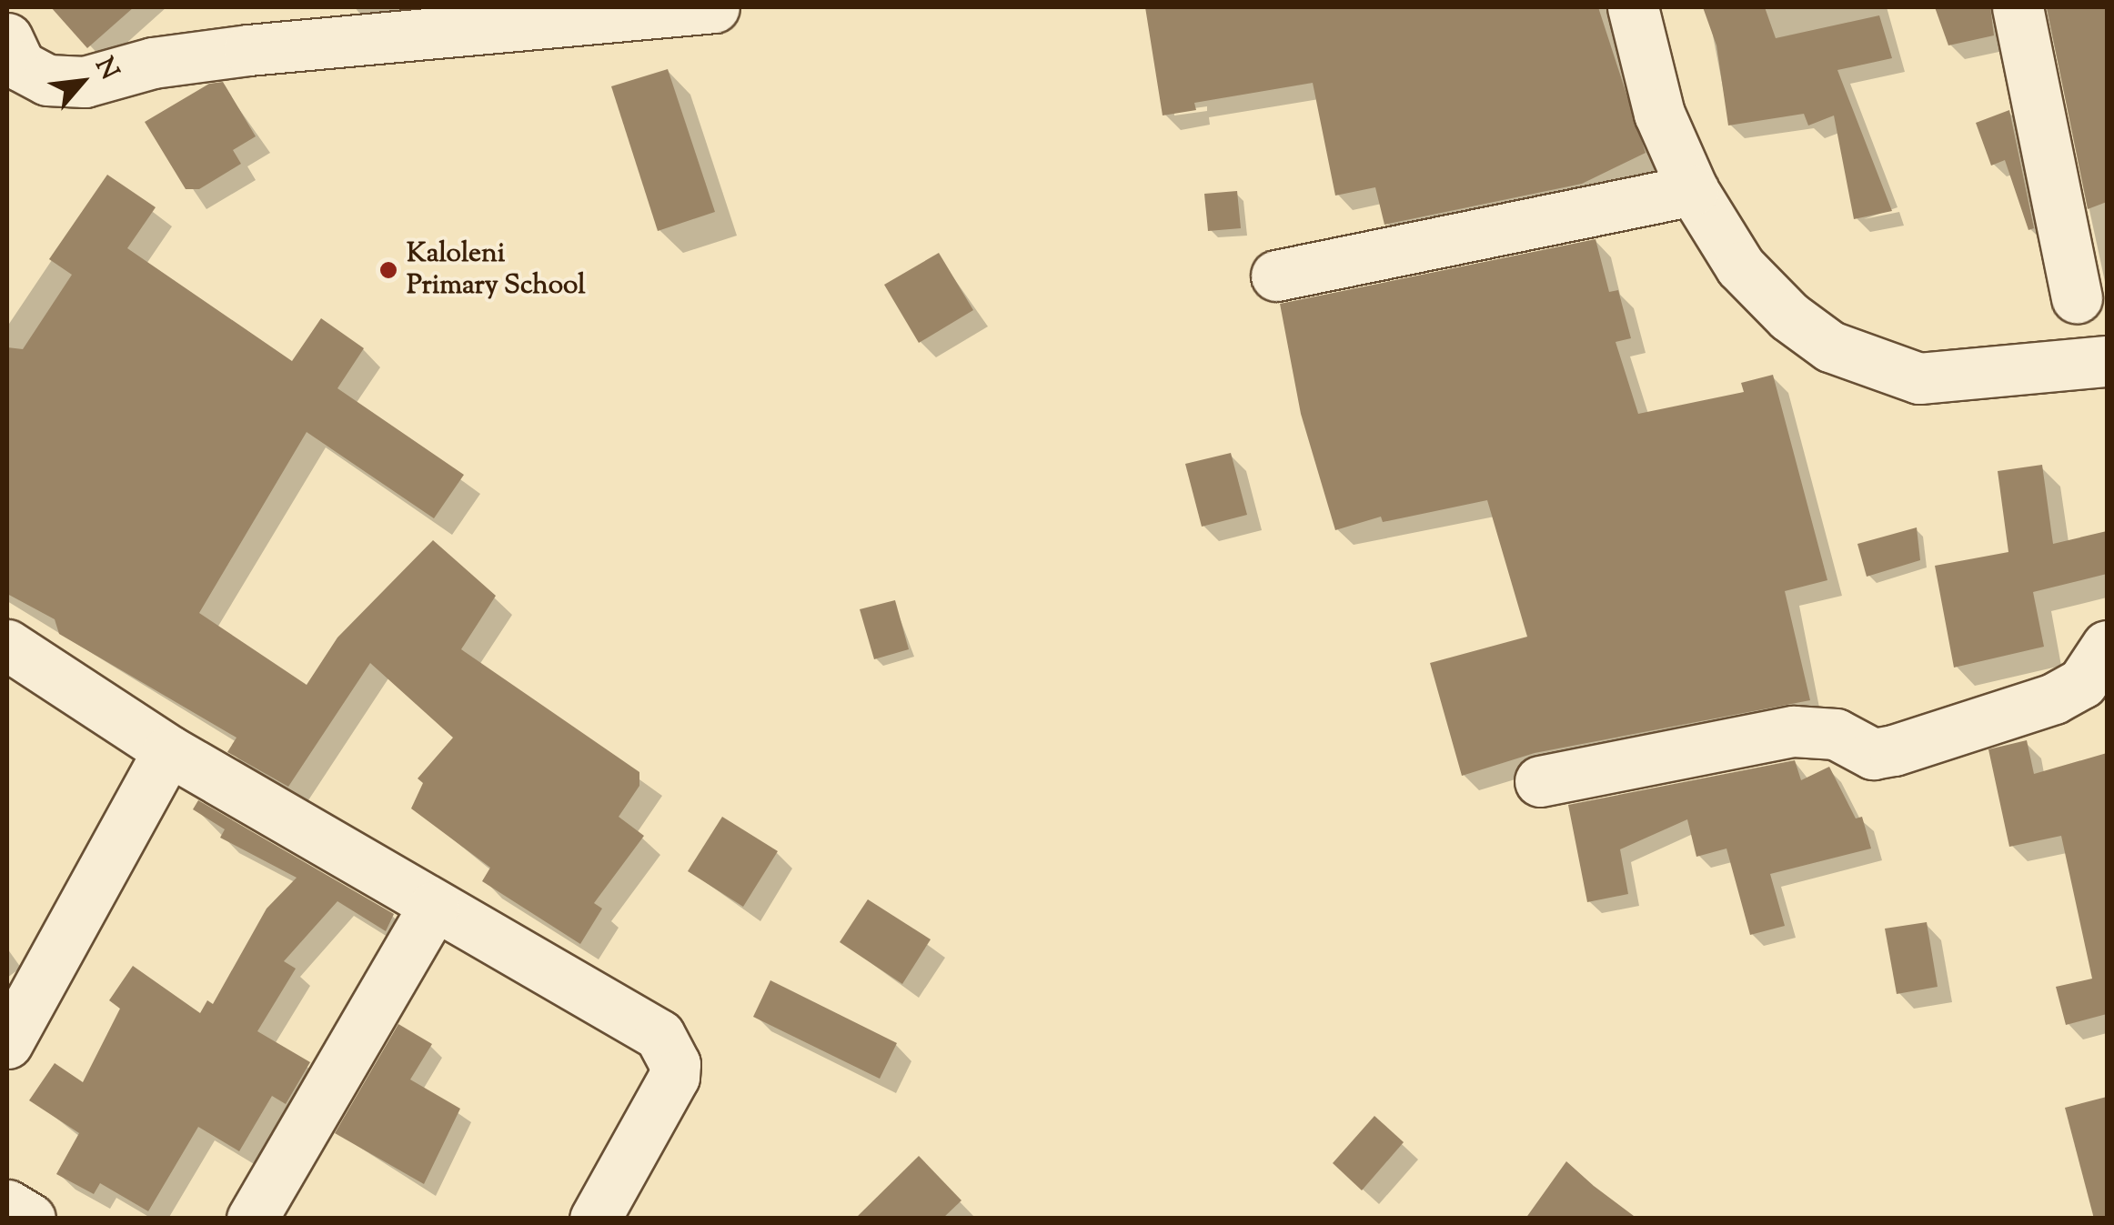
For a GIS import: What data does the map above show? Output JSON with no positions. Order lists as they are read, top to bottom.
{
  "places": ["Kaloleni Primary School"],
  "north": "top right"
}
